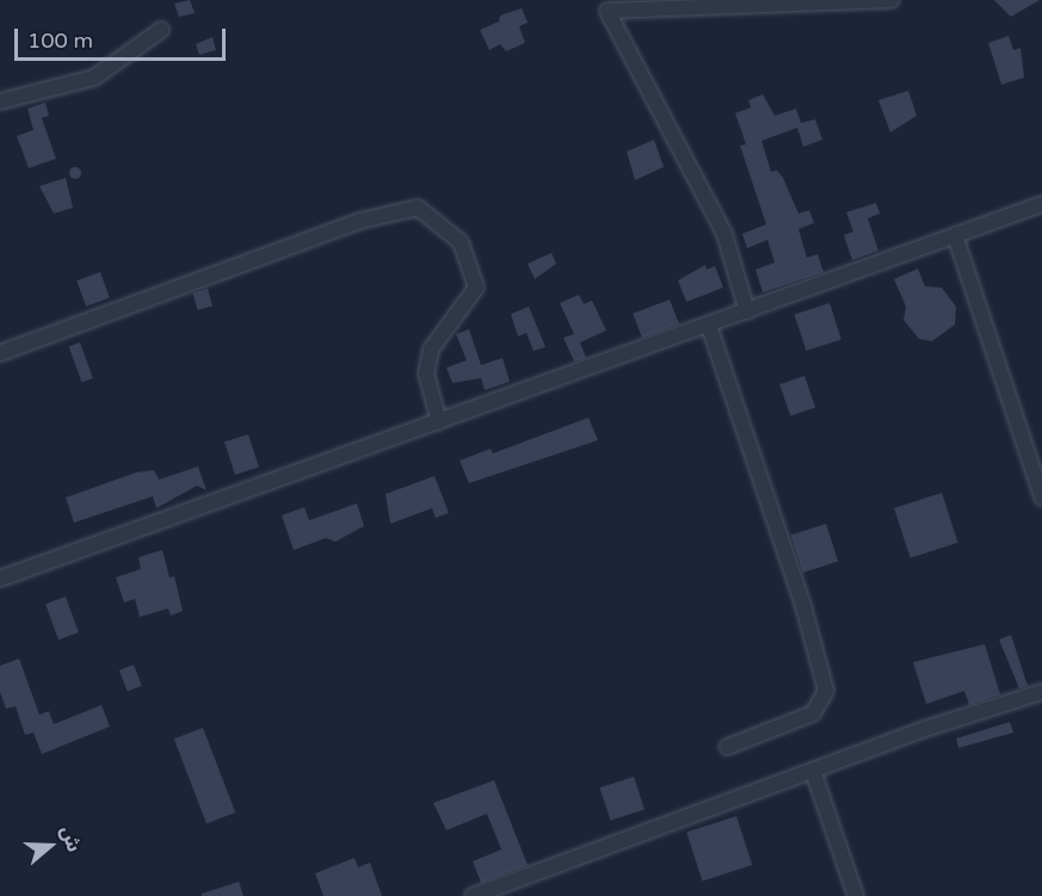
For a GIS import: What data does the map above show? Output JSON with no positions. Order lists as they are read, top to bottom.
{
  "scale_bar": "100 m",
  "north": "right"
}
